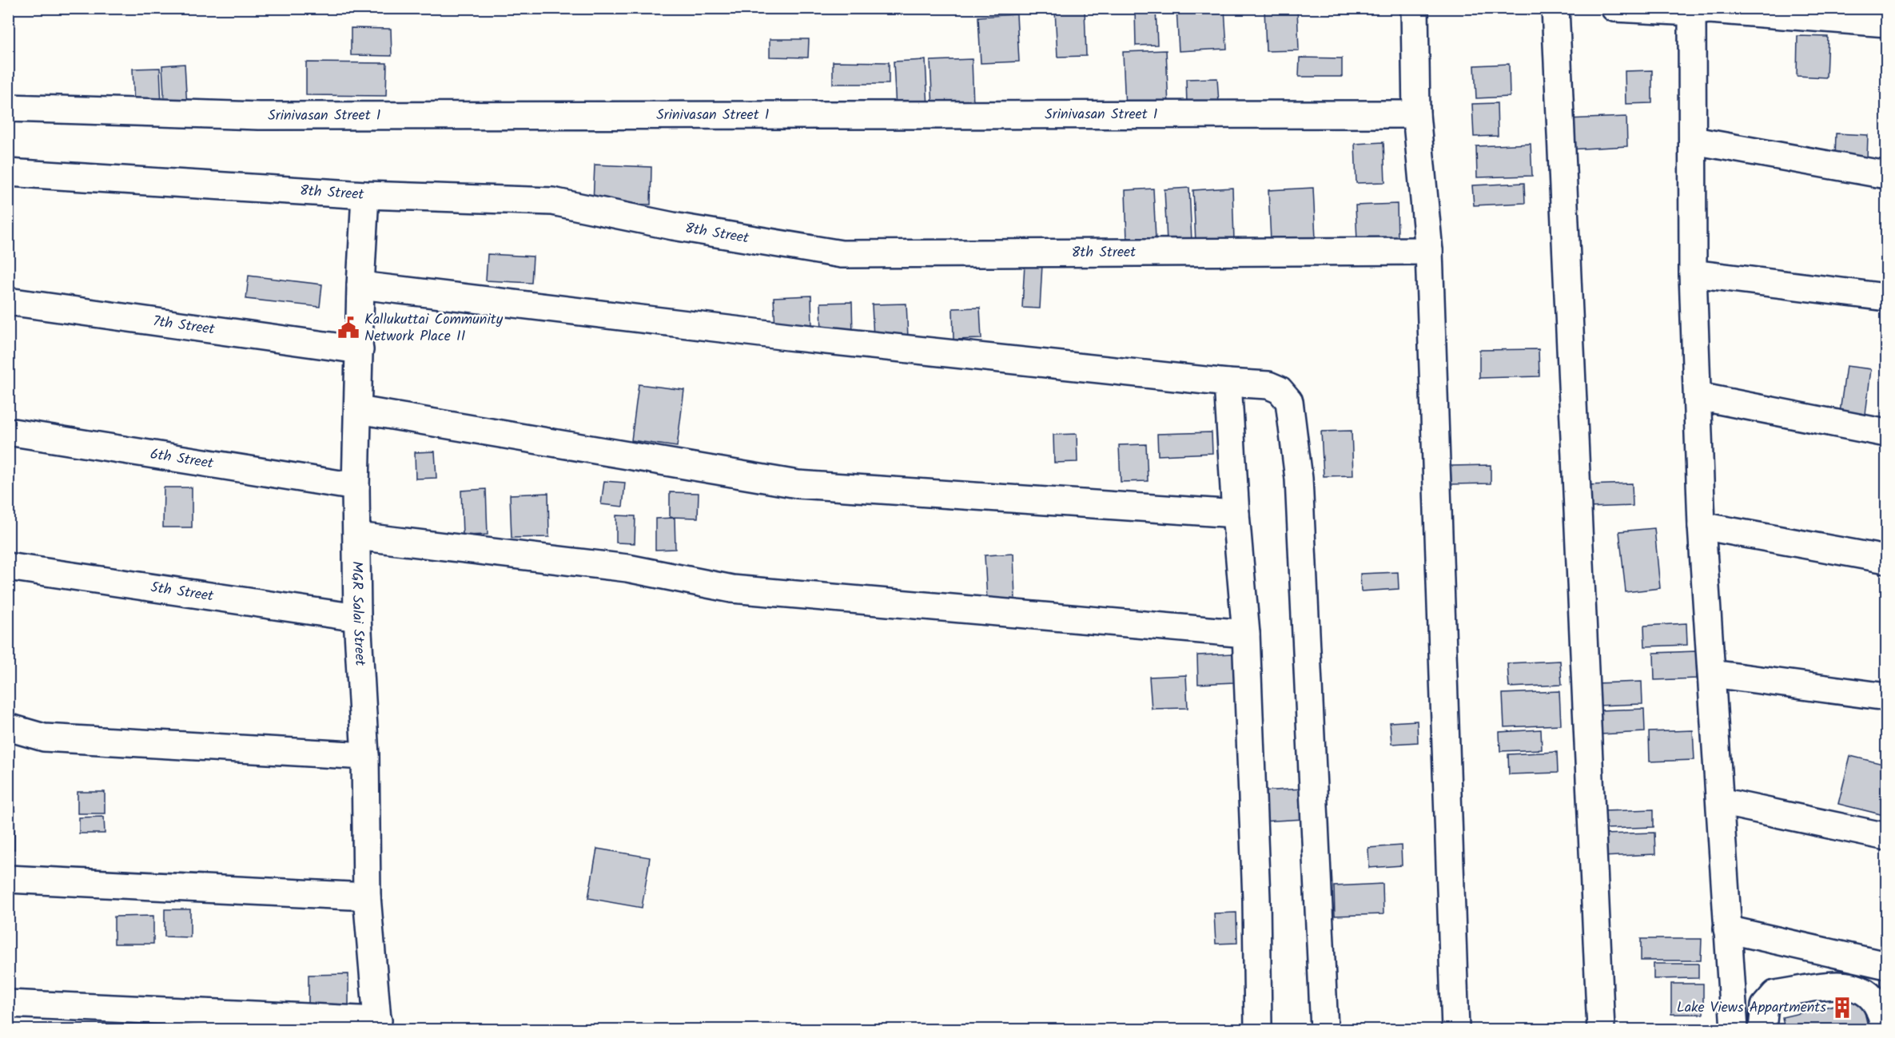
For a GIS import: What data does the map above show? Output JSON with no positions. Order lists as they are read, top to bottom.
{
  "streets": {
    "street": [
      "Srinivasan Street 1",
      "8th Street",
      "7th Street",
      "6th Street",
      "5th Street",
      "MGR Salai Street"
    ]
  },
  "crossings": [
    ["8th Street", "MGR Salai Street"],
    ["7th Street", "MGR Salai Street"],
    ["6th Street", "MGR Salai Street"],
    ["5th Street", "MGR Salai Street"]
  ],
  "places": {
    "public building": ["Kallukuttai Community Network Place II"],
    "building": ["Lake Views Appartments"]
  }
}
